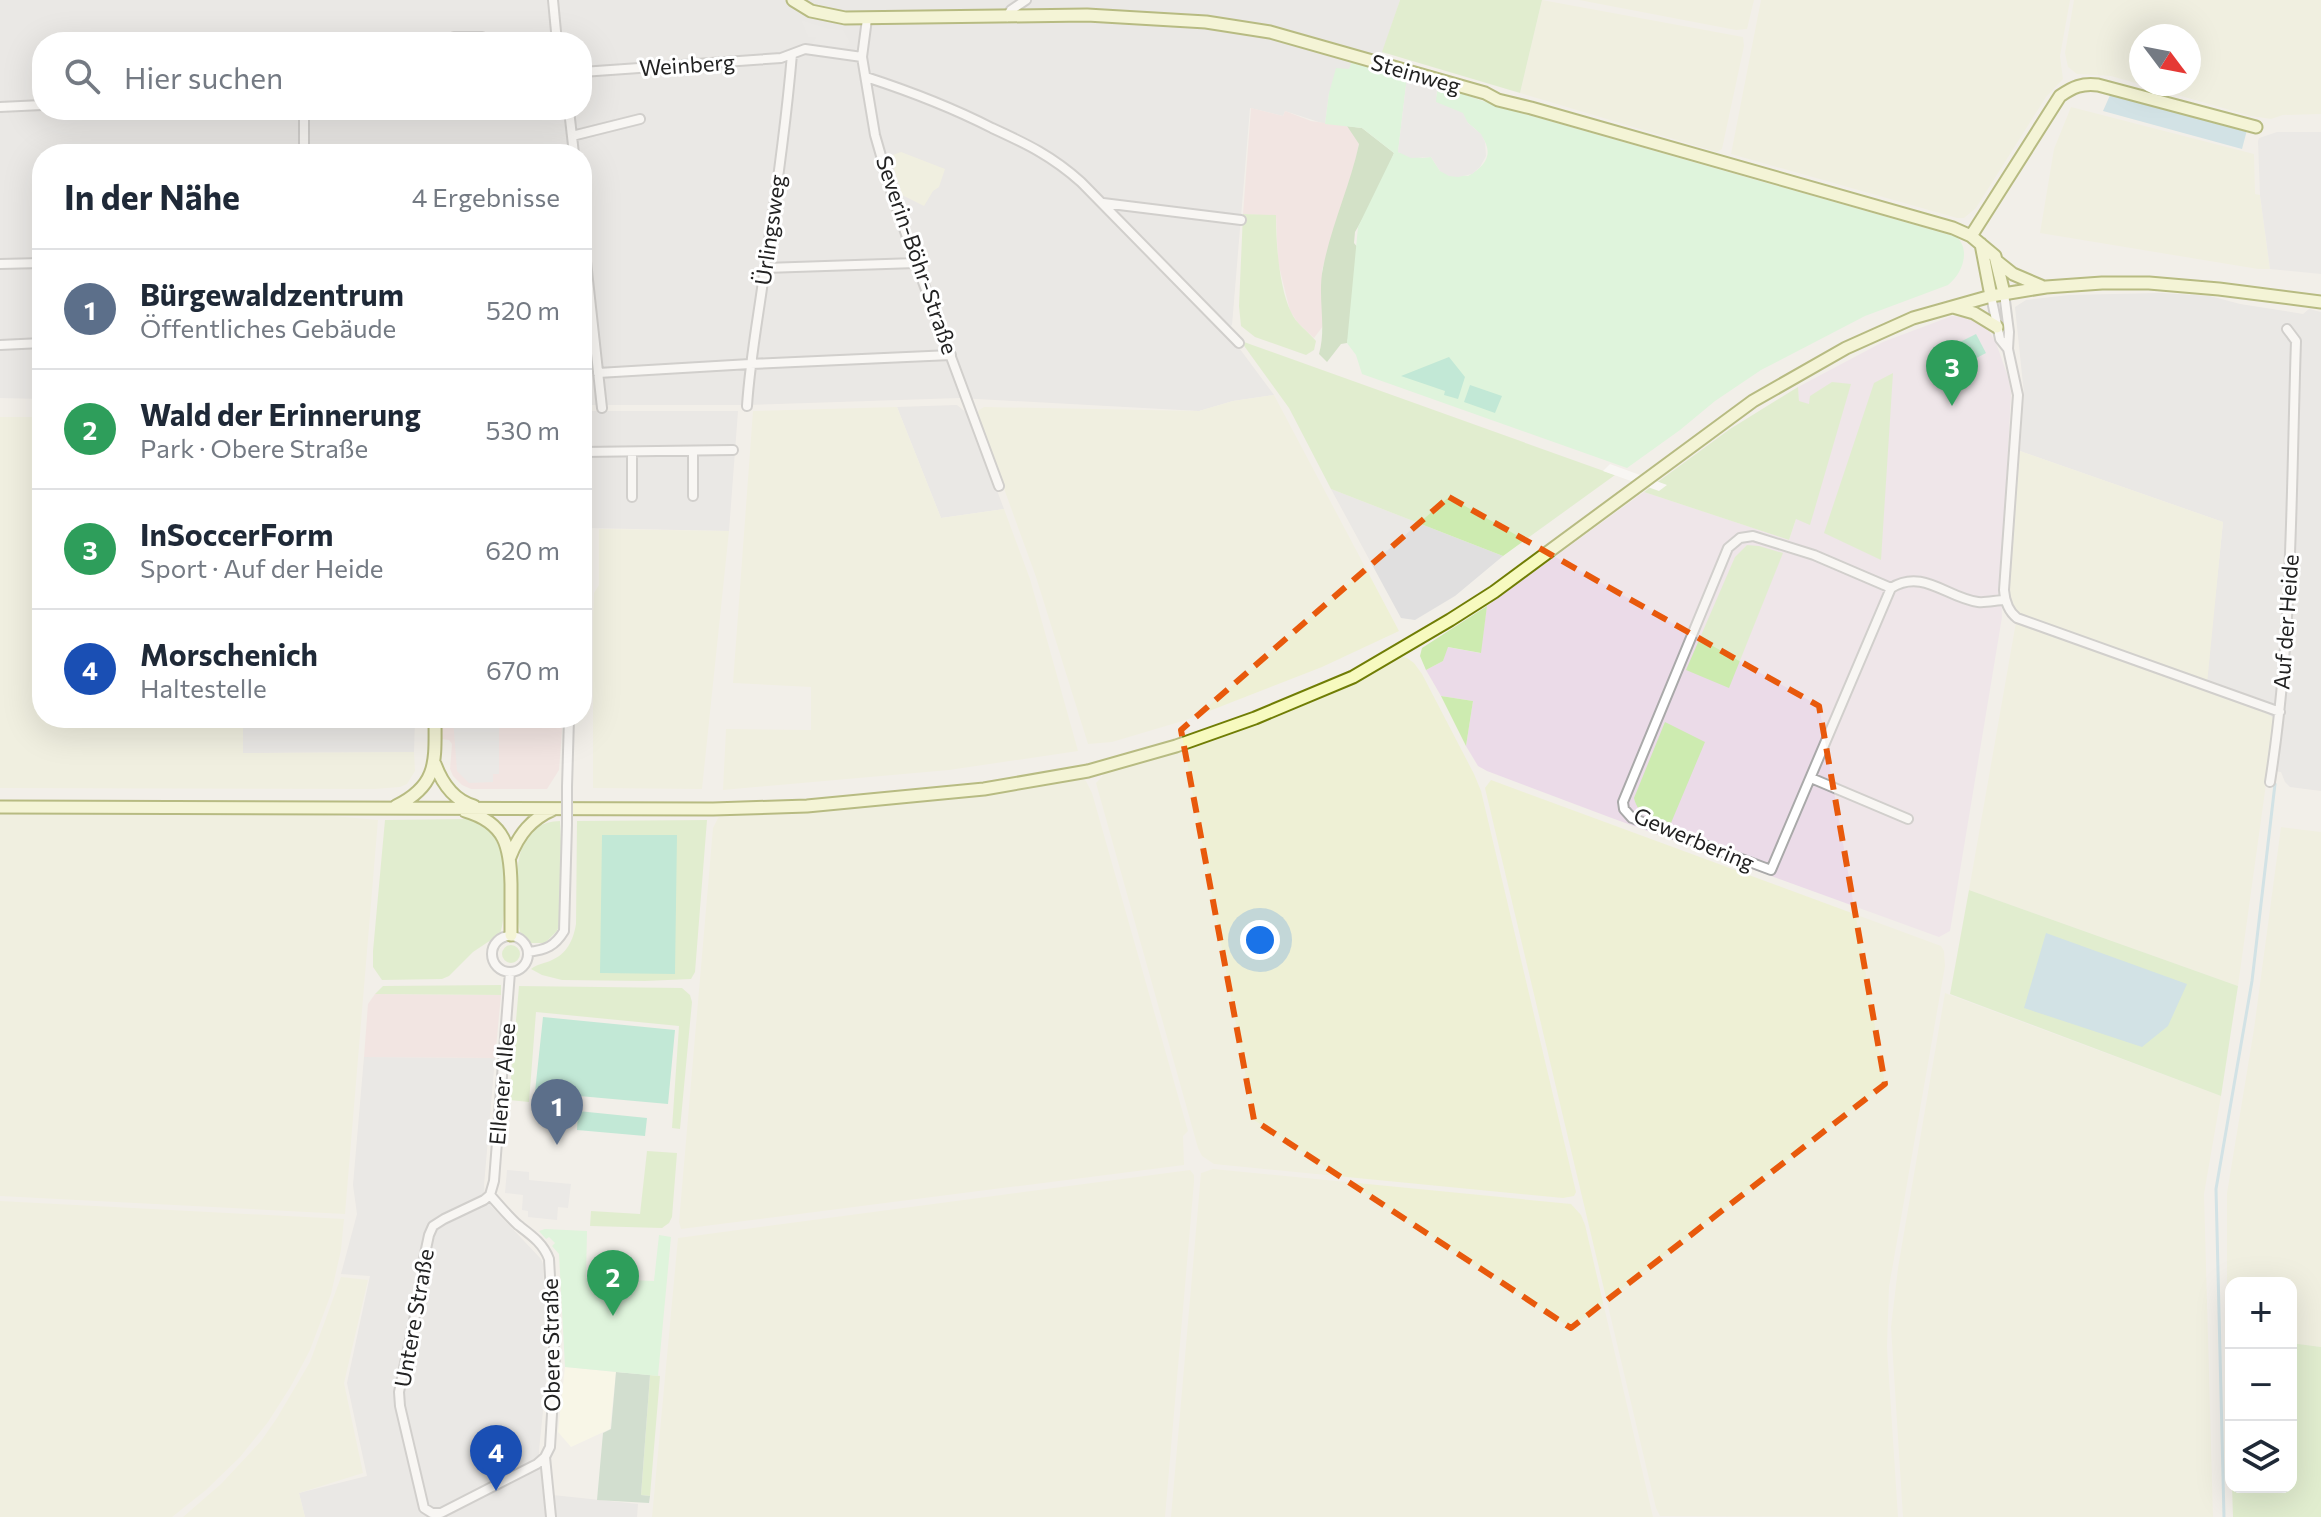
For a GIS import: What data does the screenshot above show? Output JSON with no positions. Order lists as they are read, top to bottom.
{
  "streets": {
    "main road": ["Steinweg"],
    "street": [
      "Weinberg",
      "Ürlingsweg",
      "Severin-Böhr-Straße",
      "Auf der Heide",
      "Gewerbering",
      "Ellener Allee",
      "Untere Straße",
      "Obere Straße"
    ]
  },
  "crossings": [
    ["Weinberg", "Ürlingsweg"],
    ["Weinberg", "Severin-Böhr-Straße"],
    ["Steinweg", "Severin-Böhr-Straße"],
    ["Ellener Allee", "Untere Straße"],
    ["Ellener Allee", "Obere Straße"],
    ["Untere Straße", "Obere Straße"]
  ],
  "north": "bottom right",
  "page": {
    "search": "Hier suchen",
    "heading": ["In der Nähe", "4 Ergebnisse"],
    "list": [
      {
        "mark": "1",
        "name": "Bürgewaldzentrum",
        "note": "Öffentliches Gebäude",
        "value": "520 m"
      },
      {
        "mark": "2",
        "name": "Wald der Erinnerung",
        "note": "Park · Obere Straße",
        "value": "530 m"
      },
      {
        "mark": "3",
        "name": "InSoccerForm",
        "note": "Sport · Auf der Heide",
        "value": "620 m"
      },
      {
        "mark": "4",
        "name": "Morschenich",
        "note": "Haltestelle",
        "value": "670 m"
      }
    ],
    "pins": [
      "3",
      "1",
      "2",
      "4"
    ],
    "map_buttons": ["+", "−"]
  }
}
